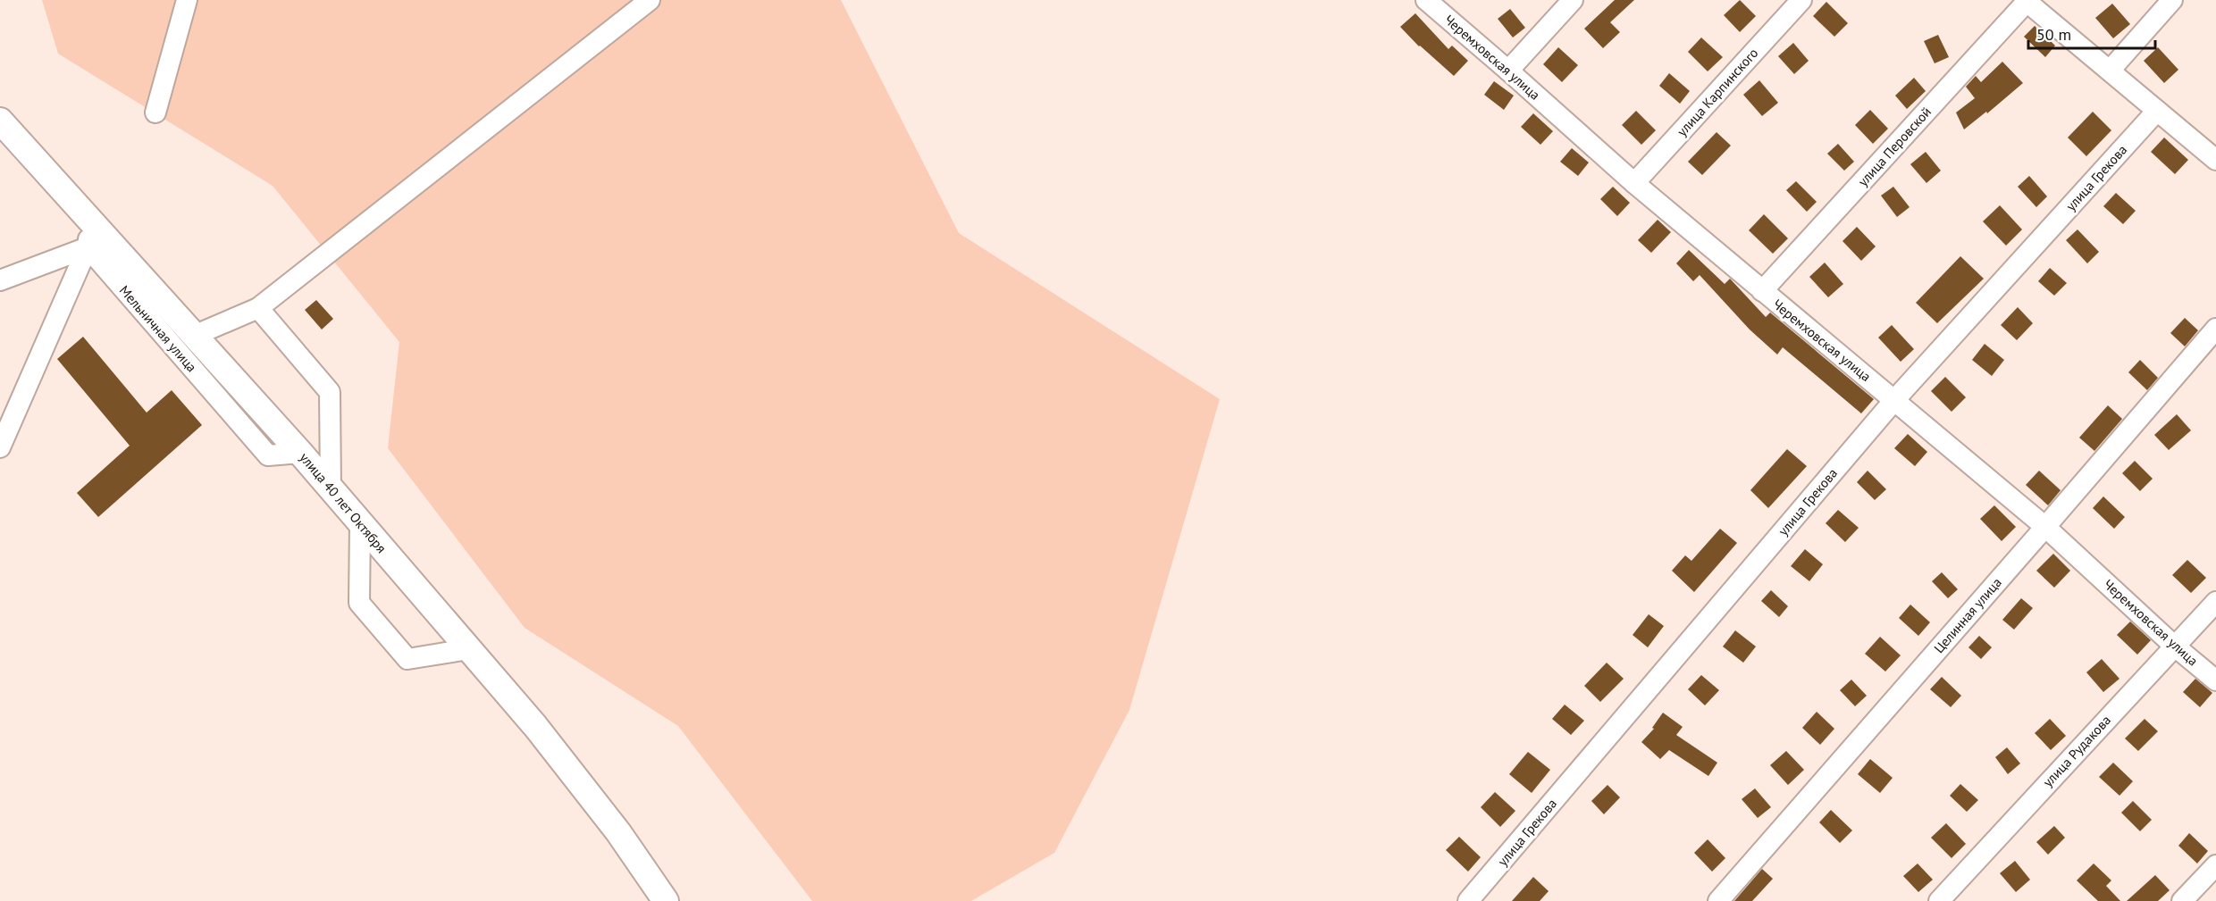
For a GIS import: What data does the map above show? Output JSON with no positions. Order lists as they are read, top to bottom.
{
  "streets": {
    "main road": ["улица 40 лет Октября"],
    "street": [
      "Черемховская улица",
      "улица Карпинского",
      "улица Перовской",
      "улица Грекова",
      "Мельничная улица",
      "Целинная улица",
      "улица Рудакова"
    ]
  },
  "crossings": [
    ["Черемховская улица", "улица Карпинского"],
    ["Черемховская улица", "улица Перовской"],
    ["Черемховская улица", "улица Грекова"],
    ["Черемховская улица", "Целинная улица"],
    ["Черемховская улица", "улица Рудакова"],
    ["Мельничная улица", "улица 40 лет Октября"]
  ],
  "scale_bar": "50 m"
}
